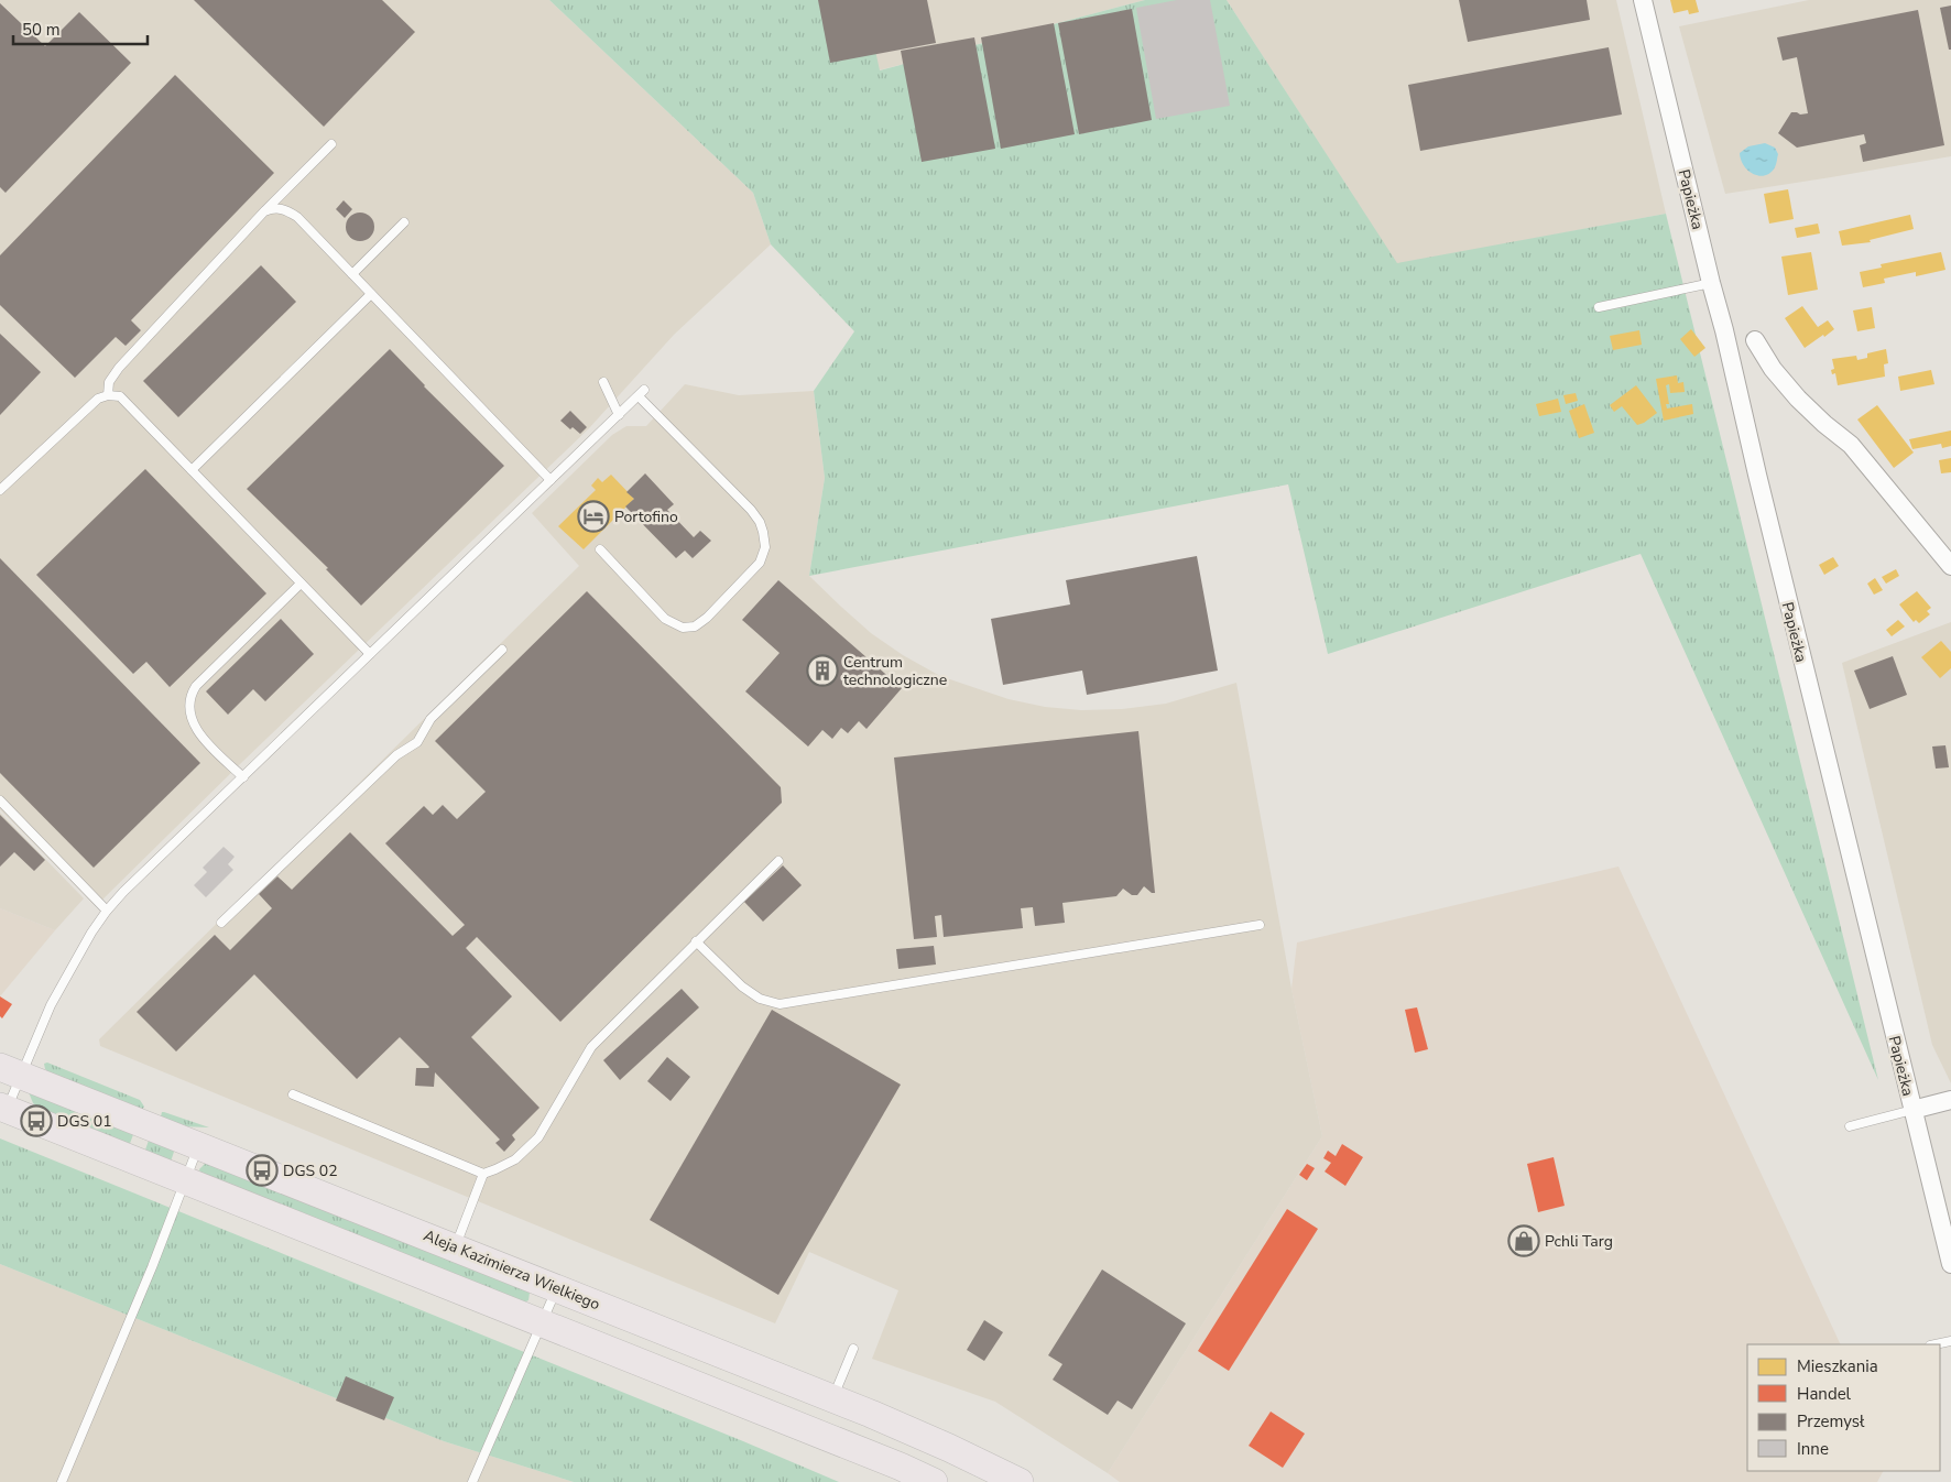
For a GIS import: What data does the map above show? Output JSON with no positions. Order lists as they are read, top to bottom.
{
  "streets": {
    "main road": ["Aleja Kazimierza Wielkiego"],
    "street": ["Papieżka"]
  },
  "places": {
    "hotel": ["Portofino"],
    "building": ["Centrum technologiczne"],
    "bus stop": ["DGS 01", "DGS 02"],
    "shop": ["Pchli Targ"]
  },
  "legend": [
    "Mieszkania",
    "Handel",
    "Przemysł",
    "Inne"
  ],
  "scale_bar": "50 m"
}
